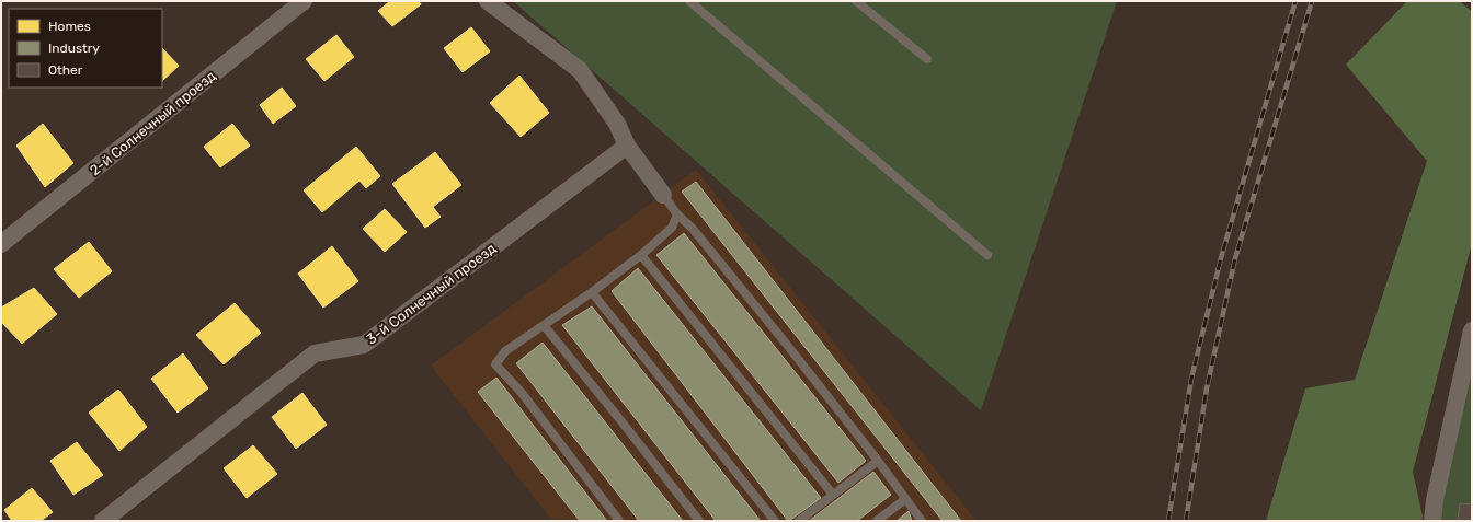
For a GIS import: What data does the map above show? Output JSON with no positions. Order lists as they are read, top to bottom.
{
  "streets": {
    "street": ["2-й Солнечный проезд", "3-й Солнечный проезд"]
  },
  "legend": ["Homes", "Industry", "Other"]
}
